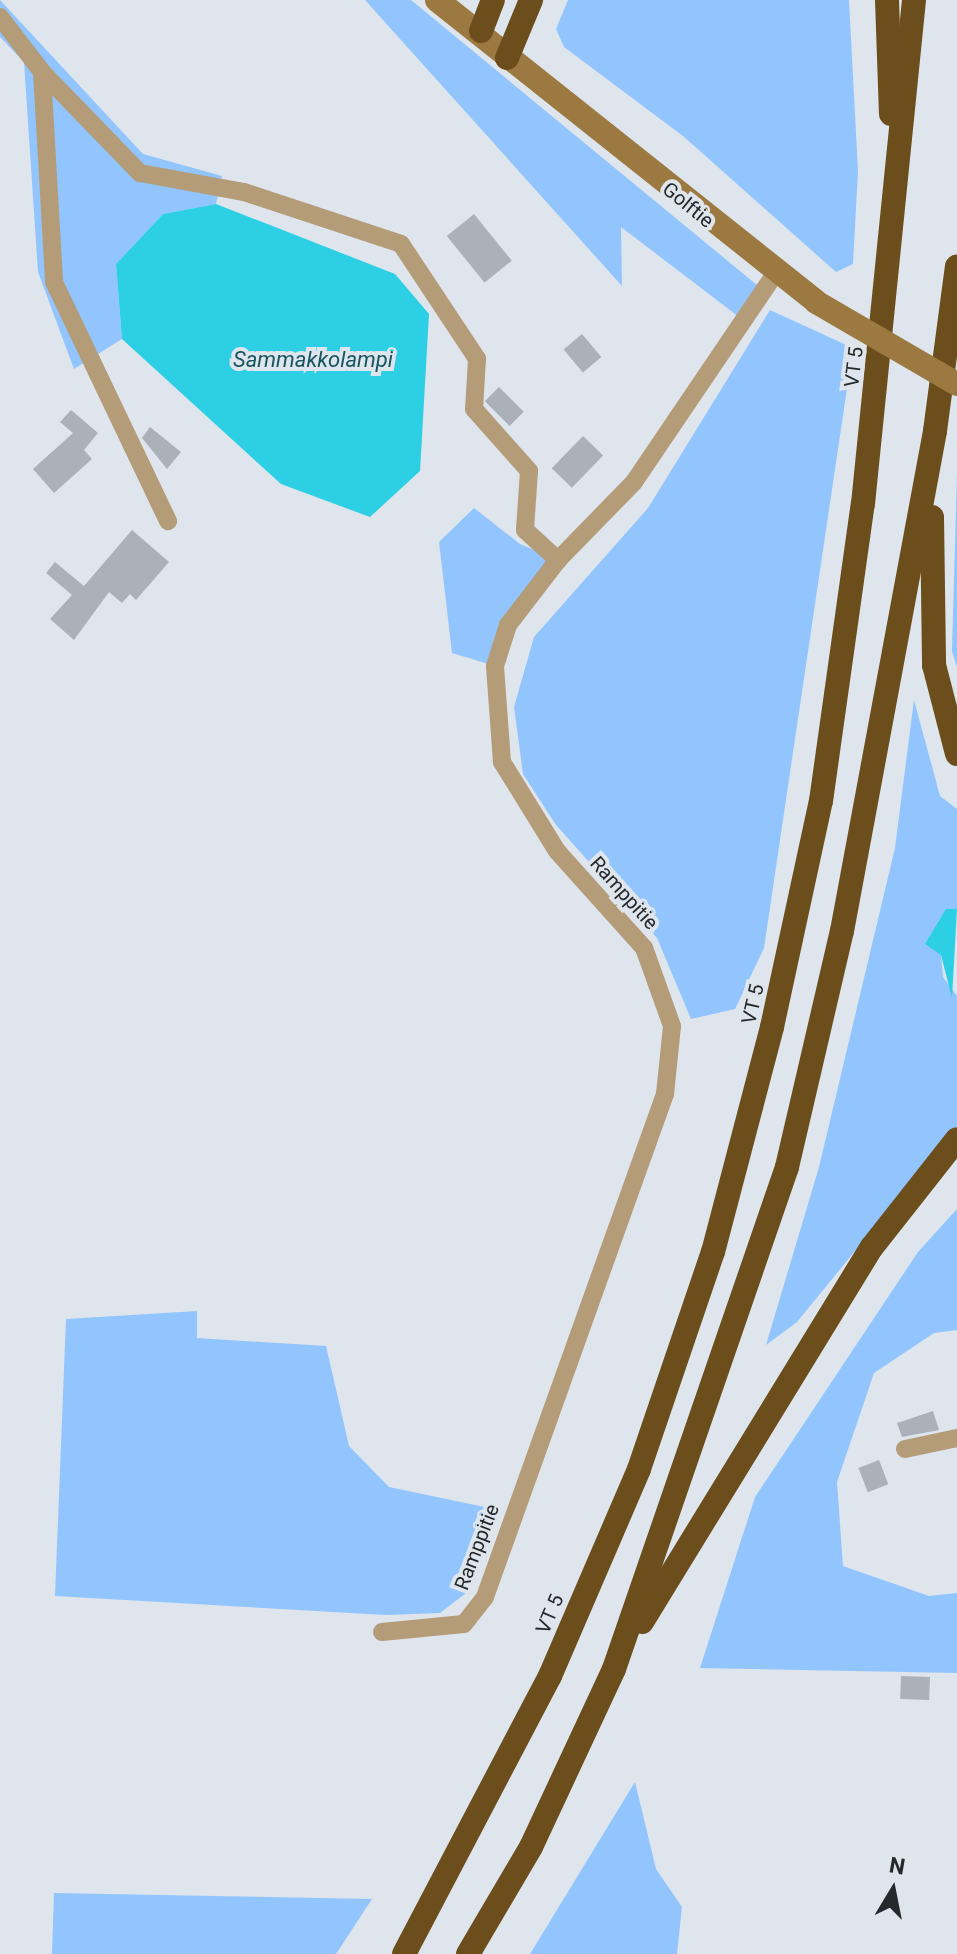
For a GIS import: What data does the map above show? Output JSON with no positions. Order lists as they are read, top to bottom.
{
  "streets": {
    "highway": ["VT 5"],
    "street": ["Golftie", "Ramppitie"]
  },
  "crossings": [
    ["Golftie", "Ramppitie"]
  ],
  "water": ["Sammakkolampi"],
  "north": "top"
}
